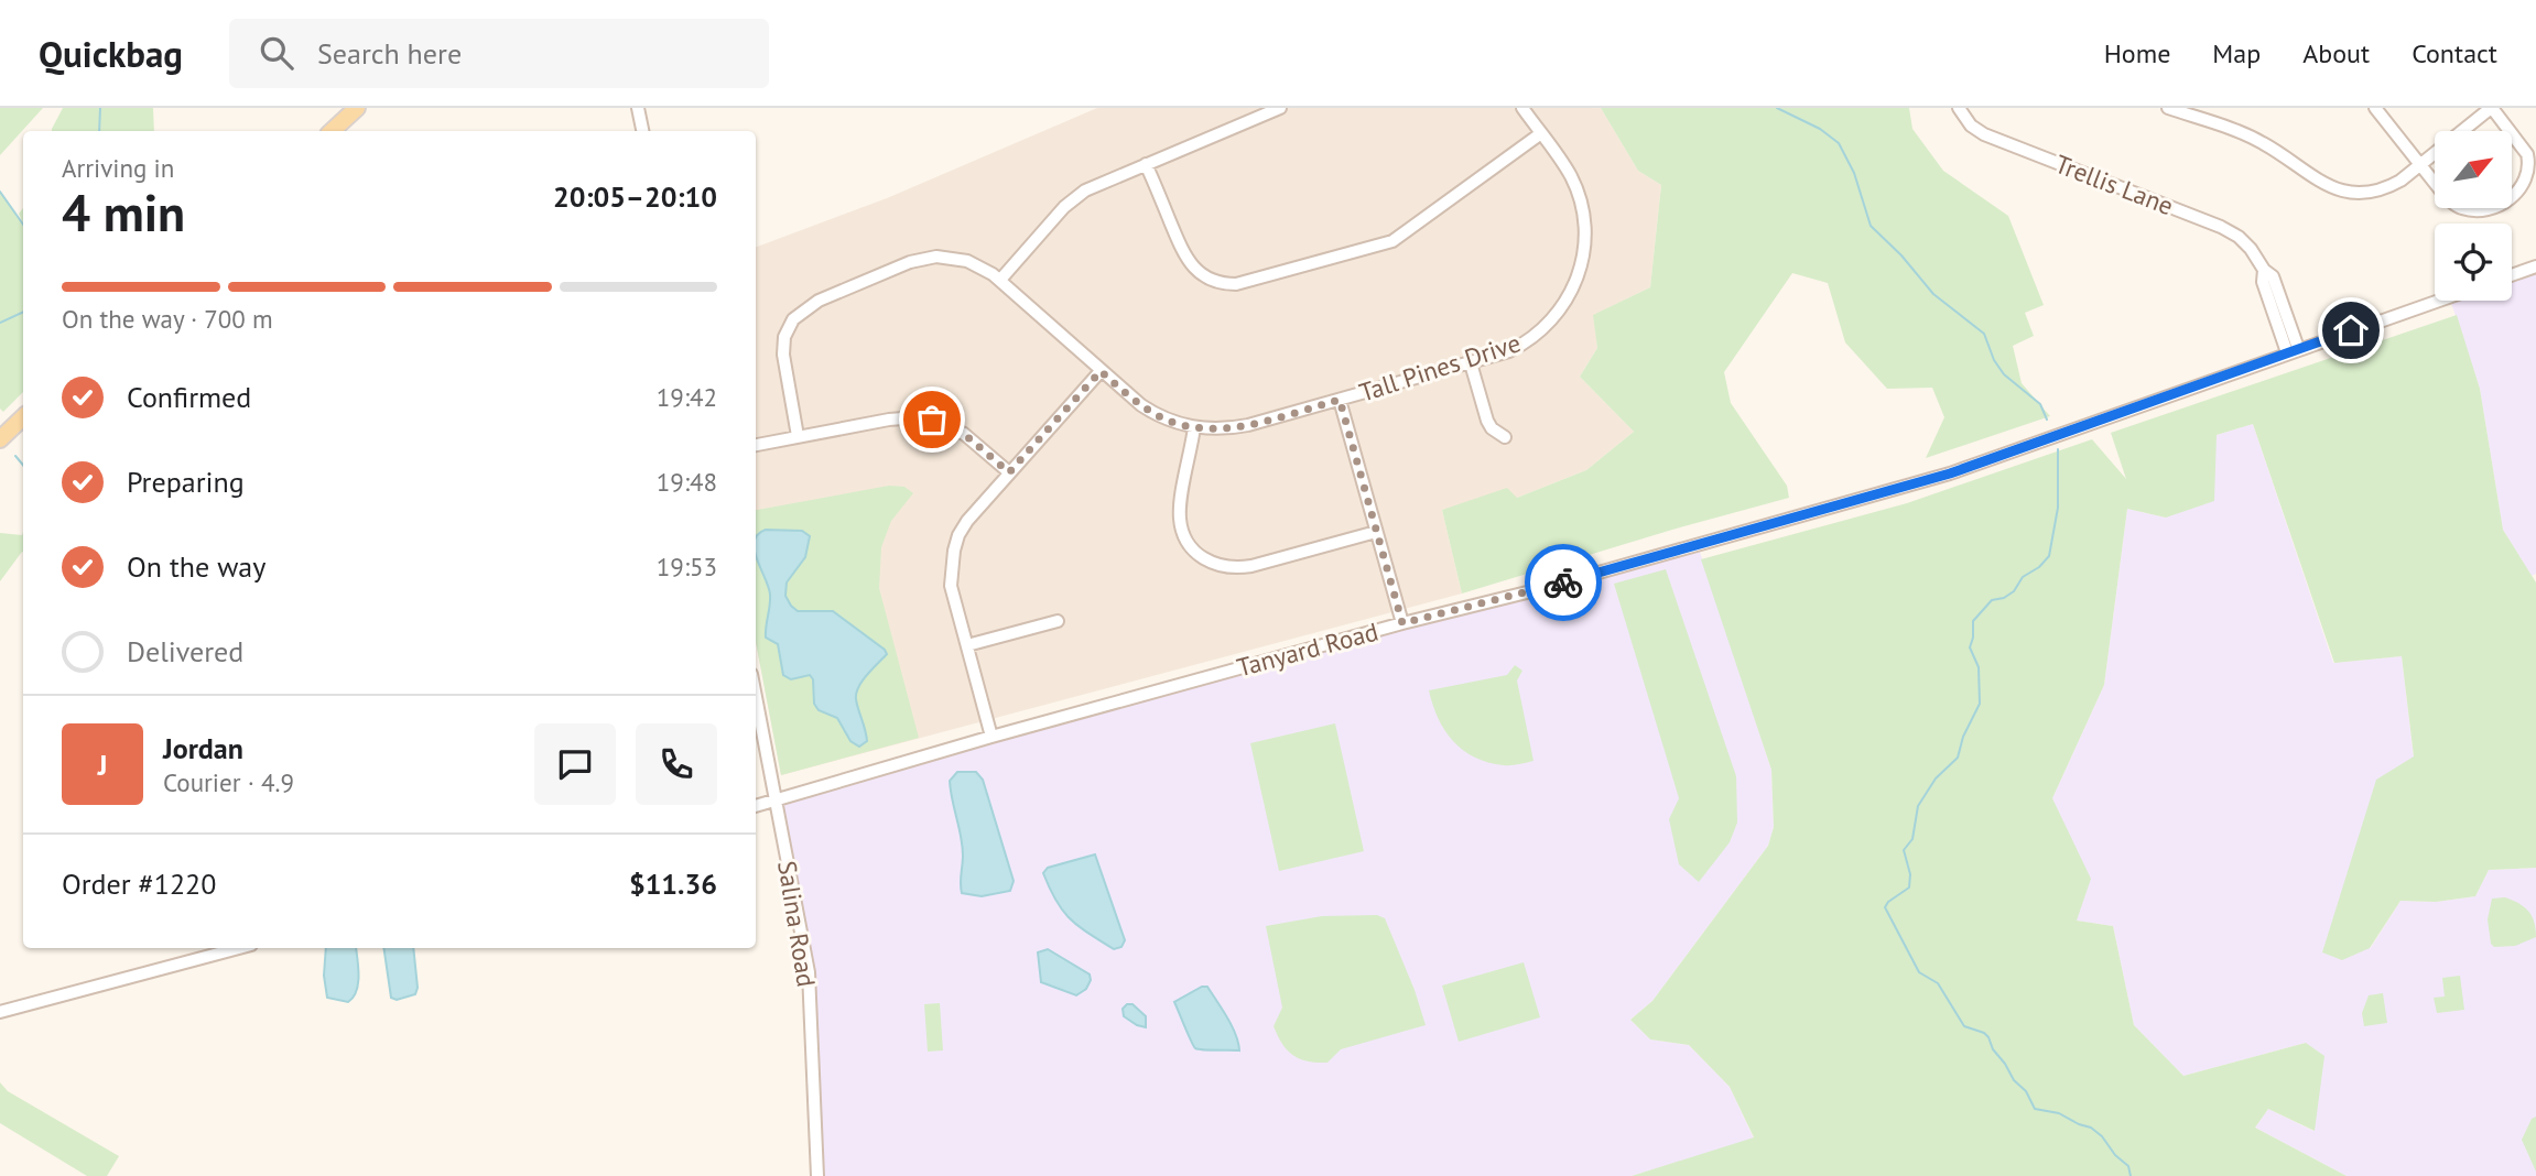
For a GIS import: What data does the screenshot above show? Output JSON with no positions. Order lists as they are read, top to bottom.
{
  "streets": {
    "street": [
      "Trellis Lane",
      "Tall Pines Drive",
      "Tanyard Road",
      "Salina Road"
    ]
  },
  "crossings": [
    ["Trellis Lane", "Tanyard Road"],
    ["Tanyard Road", "Salina Road"]
  ],
  "north": "top right",
  "page": {
    "header": "Quickbag",
    "search": "Search here",
    "nav": [
      "Home",
      "Map",
      "About",
      "Contact"
    ],
    "heading": ["4 min", "Arriving in", "20:05–20:10"],
    "panel": [
      "Jordan",
      "Courier · 4.9",
      "Order #1220",
      "$11.36"
    ],
    "bar": "On the way · 700 m",
    "list": [
      ["Confirmed", "19:42"],
      ["Preparing", "19:48"],
      ["On the way", "19:53"],
      "Delivered"
    ],
    "round": "J"
  }
}
